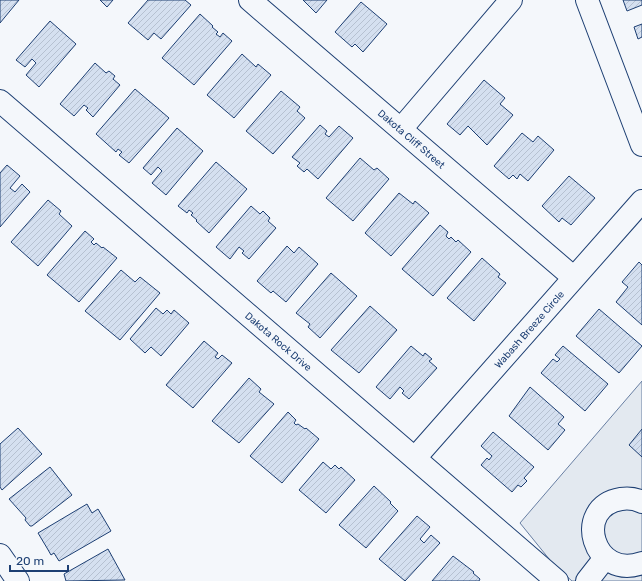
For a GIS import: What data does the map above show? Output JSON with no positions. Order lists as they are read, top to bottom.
{
  "streets": {
    "street": ["Dakota Cliff Street", "Wabash Breeze Circle", "Dakota Rock Drive"]
  },
  "crossings": [
    ["Dakota Cliff Street", "Wabash Breeze Circle"],
    ["Wabash Breeze Circle", "Dakota Rock Drive"]
  ],
  "scale_bar": "20 m"
}
